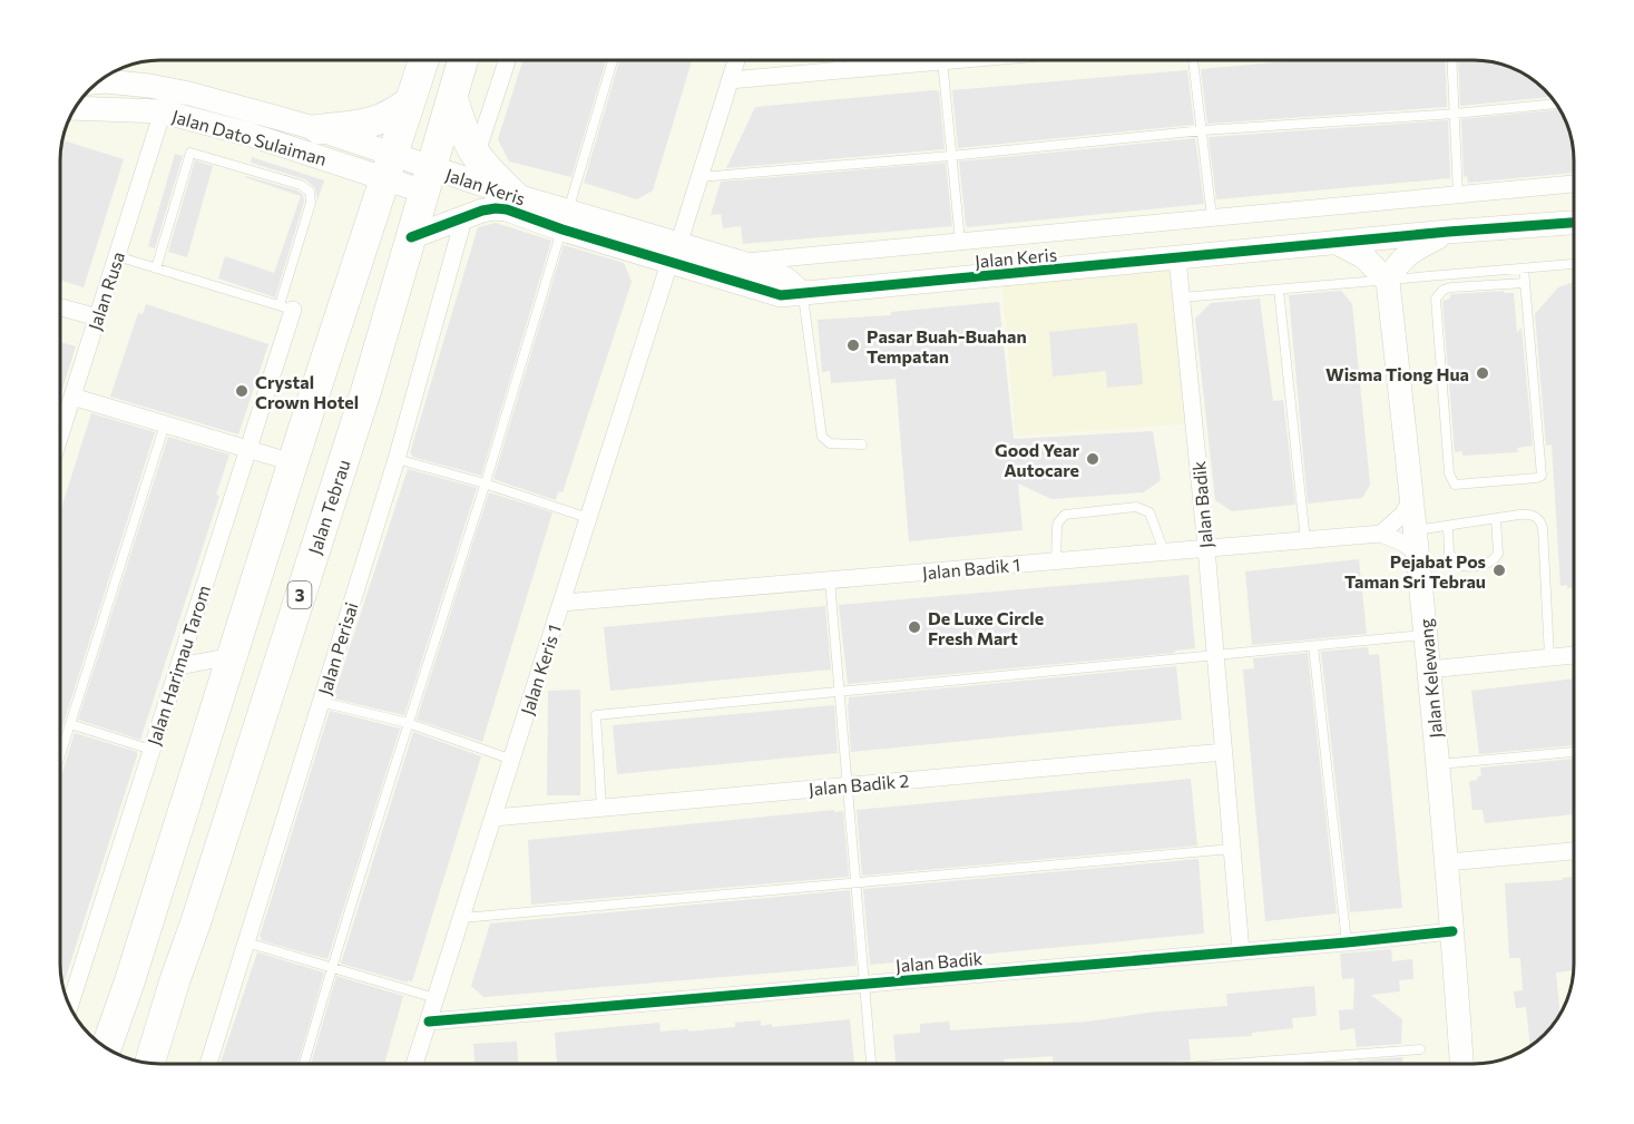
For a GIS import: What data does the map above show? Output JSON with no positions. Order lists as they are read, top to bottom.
{
  "streets": {
    "highway": ["Jalan Tebrau", "3"],
    "street": [
      "Jalan Dato Sulaiman",
      "Jalan Keris",
      "Jalan Rusa",
      "Jalan Badik",
      "Jalan Badik 1",
      "Jalan Perisai",
      "Jalan Harimau Tarom",
      "Jalan Keris 1",
      "Jalan Kelewang",
      "Jalan Badik 2"
    ]
  },
  "crossings": [
    ["Jalan Dato Sulaiman", "Jalan Keris"],
    ["Jalan Dato Sulaiman", "Jalan Rusa"],
    ["Jalan Dato Sulaiman", "Jalan Tebrau"],
    ["Jalan Keris", "Jalan Badik"],
    ["Jalan Keris", "Jalan Tebrau"],
    ["Jalan Keris", "Jalan Perisai"],
    ["Jalan Keris", "Jalan Keris 1"],
    ["Jalan Badik", "Jalan Badik 1"],
    ["Jalan Badik", "Jalan Keris 1"],
    ["Jalan Badik", "Jalan Kelewang"],
    ["Jalan Badik", "Jalan Badik 2"],
    ["Jalan Badik 1", "Jalan Keris 1"],
    ["Jalan Keris 1", "Jalan Badik 2"]
  ],
  "places": [
    "Pasar Buah-Buahan Tempatan",
    "Wisma Tiong Hua",
    "Crystal Crown Hotel",
    "Good Year Autocare",
    "Pejabat Pos Taman Sri Tebrau",
    "De Luxe Circle Fresh Mart"
  ]
}
